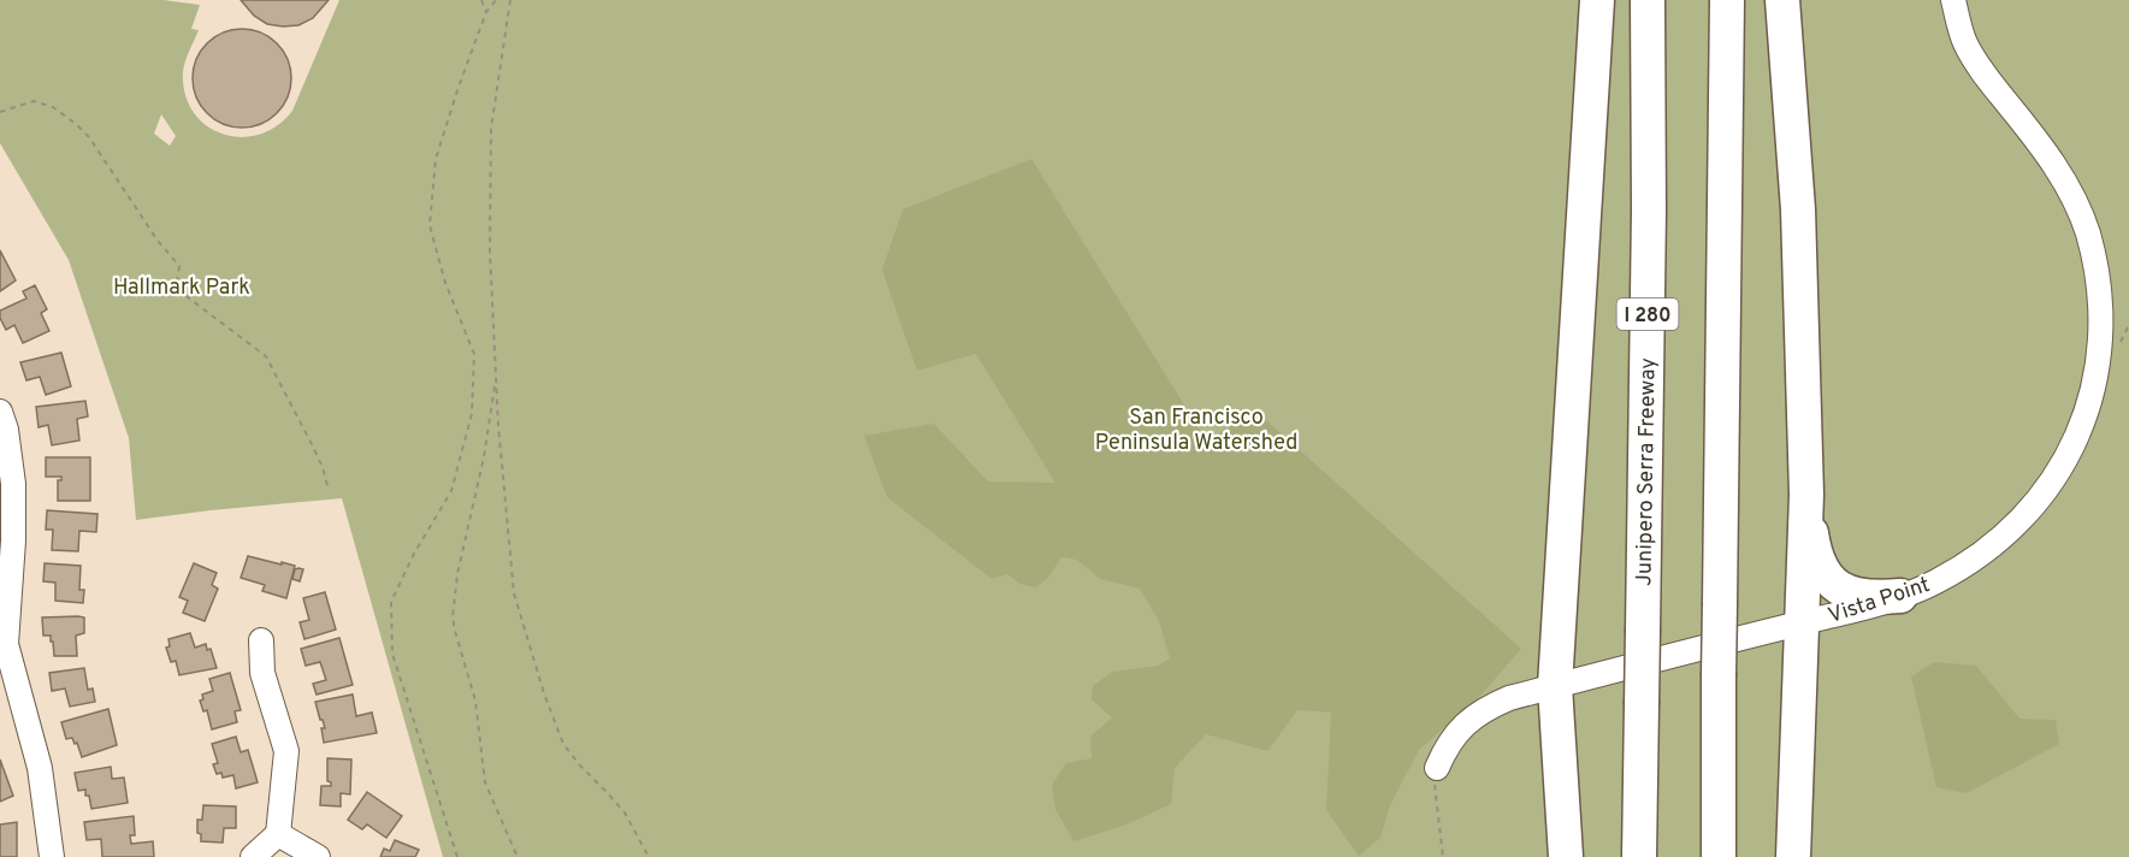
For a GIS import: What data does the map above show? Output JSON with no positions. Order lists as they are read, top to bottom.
{
  "streets": {
    "highway": ["I 280", "Junipero Serra Freeway"],
    "street": ["Vista Point"]
  },
  "parks": ["Hallmark Park", "San Francisco Peninsula Watershed"]
}
